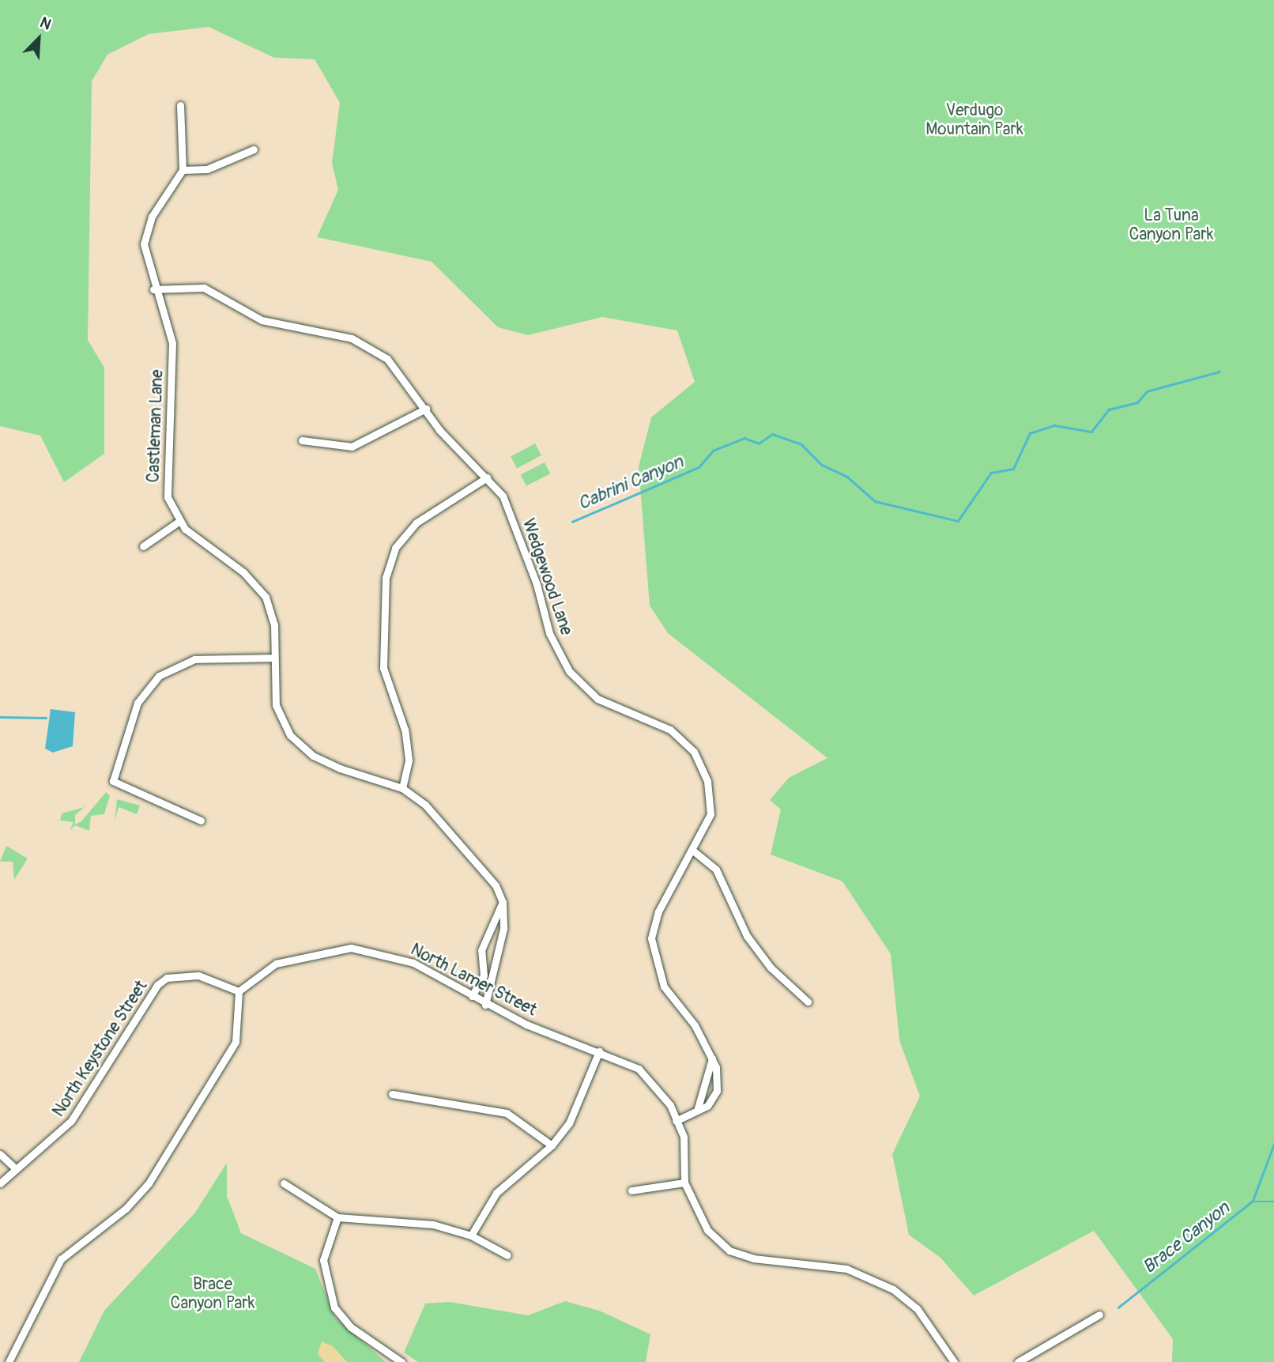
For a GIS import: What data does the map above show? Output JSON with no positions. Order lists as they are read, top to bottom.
{
  "streets": {
    "street": [
      "Castleman Lane",
      "Wedgewood Lane",
      "North Lamer Street",
      "North Keystone Street"
    ]
  },
  "crossings": [
    ["Castleman Lane", "Wedgewood Lane"],
    ["Wedgewood Lane", "North Lamer Street"],
    ["North Lamer Street", "North Keystone Street"]
  ],
  "water": ["Cabrini Canyon", "Brace Canyon"],
  "parks": ["Verdugo Mountain Park", "La Tuna Canyon Park", "Brace Canyon Park"],
  "north": "top right"
}
